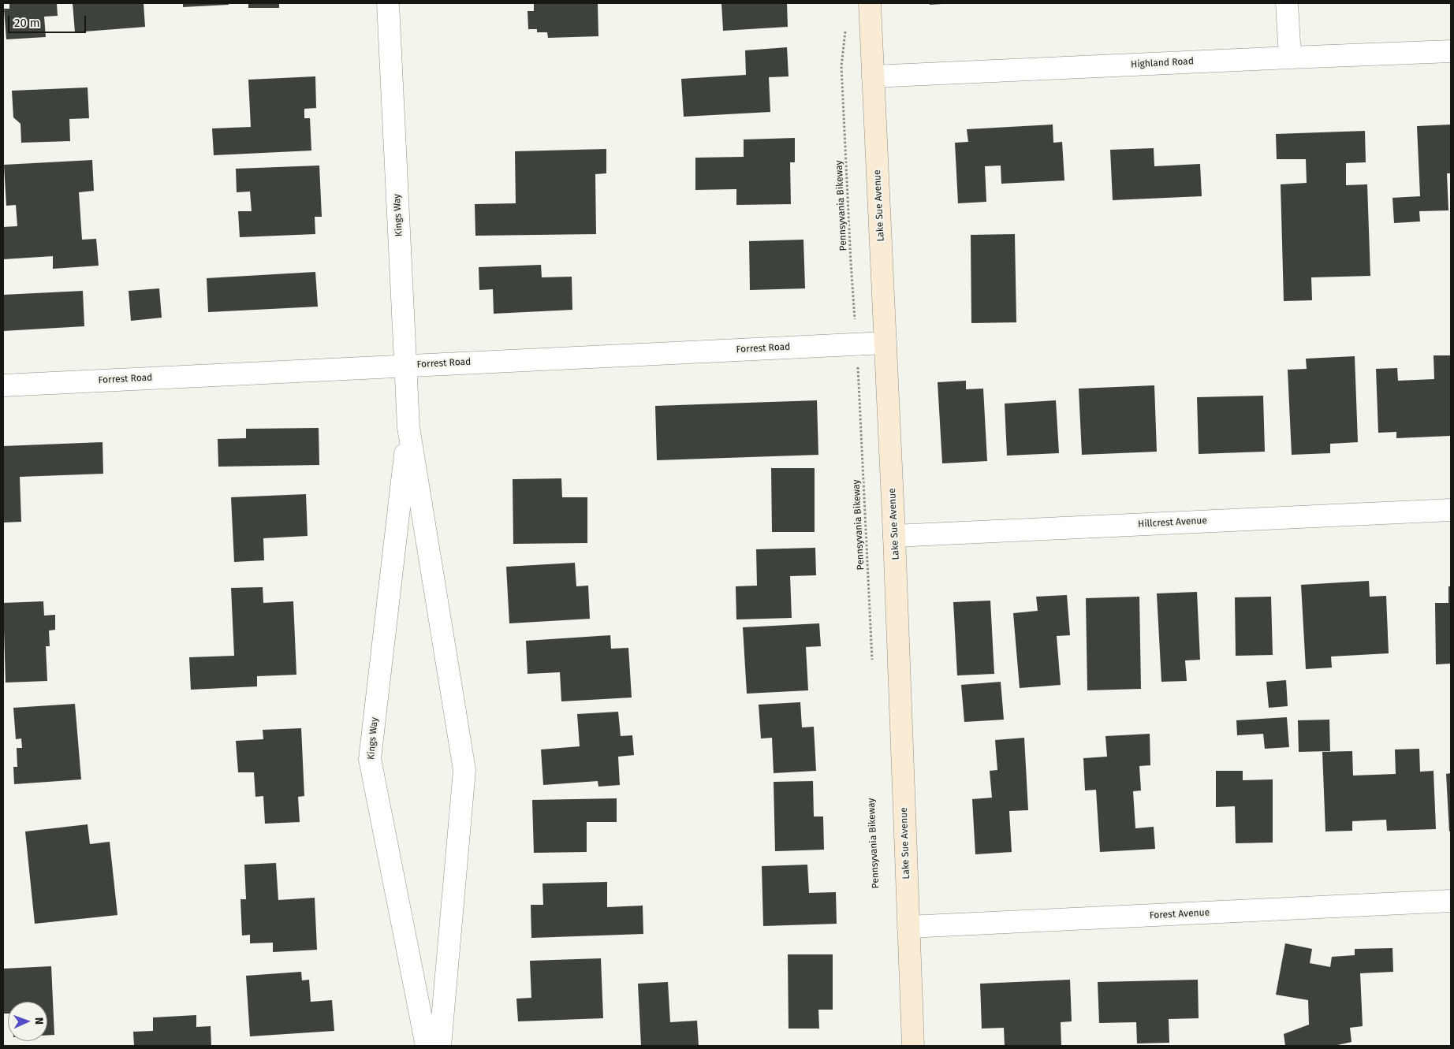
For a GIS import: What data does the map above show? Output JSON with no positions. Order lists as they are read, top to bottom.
{
  "streets": {
    "street": [
      "Highland Road",
      "Lake Sue Avenue",
      "Kings Way",
      "Forrest Road",
      "Hillcrest Avenue",
      "Forest Avenue"
    ],
    "path": ["Pennsyvania Bikeway"]
  },
  "crossings": [
    ["Highland Road", "Lake Sue Avenue"],
    ["Pennsyvania Bikeway", "Forrest Road"],
    ["Lake Sue Avenue", "Forrest Road"],
    ["Lake Sue Avenue", "Hillcrest Avenue"],
    ["Lake Sue Avenue", "Forest Avenue"],
    ["Kings Way", "Forrest Road"]
  ],
  "scale_bar": "20 m",
  "north": "right"
}
